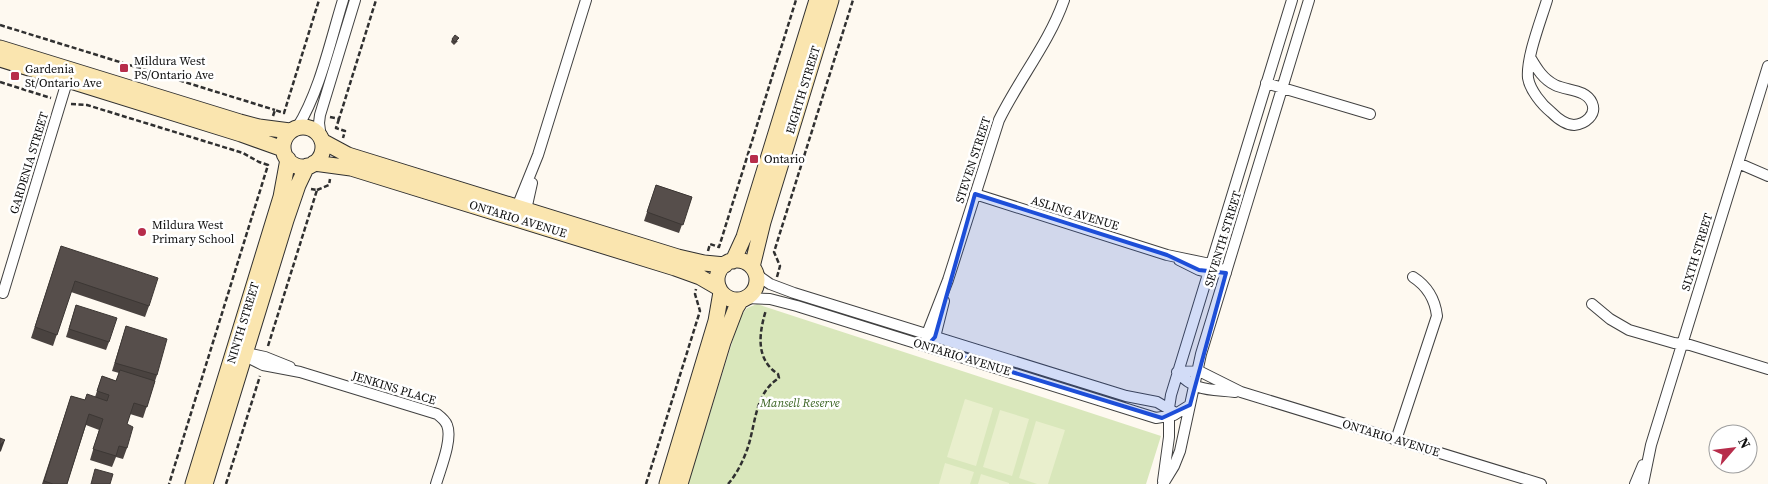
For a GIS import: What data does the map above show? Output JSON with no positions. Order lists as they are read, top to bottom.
{
  "streets": {
    "street": [
      "EIGHTH STREET",
      "STEVEN STREET",
      "GARDENIA STREET",
      "ASLING AVENUE",
      "ONTARIO AVENUE",
      "SEVENTH STREET",
      "SIXTH STREET",
      "NINTH STREET",
      "JENKINS PLACE"
    ]
  },
  "crossings": [
    ["EIGHTH STREET", "ONTARIO AVENUE"],
    ["STEVEN STREET", "ASLING AVENUE"],
    ["STEVEN STREET", "ONTARIO AVENUE"],
    ["ASLING AVENUE", "SEVENTH STREET"],
    ["ONTARIO AVENUE", "SEVENTH STREET"],
    ["ONTARIO AVENUE", "NINTH STREET"],
    ["NINTH STREET", "JENKINS PLACE"]
  ],
  "parks": ["Mansell Reserve"],
  "places": {
    "transit": ["Mildura West PS/Ontario Ave", "Gardenia St/Ontario Ave", "Ontario"],
    "other": ["Mildura West Primary School"]
  },
  "north": "top right"
}
